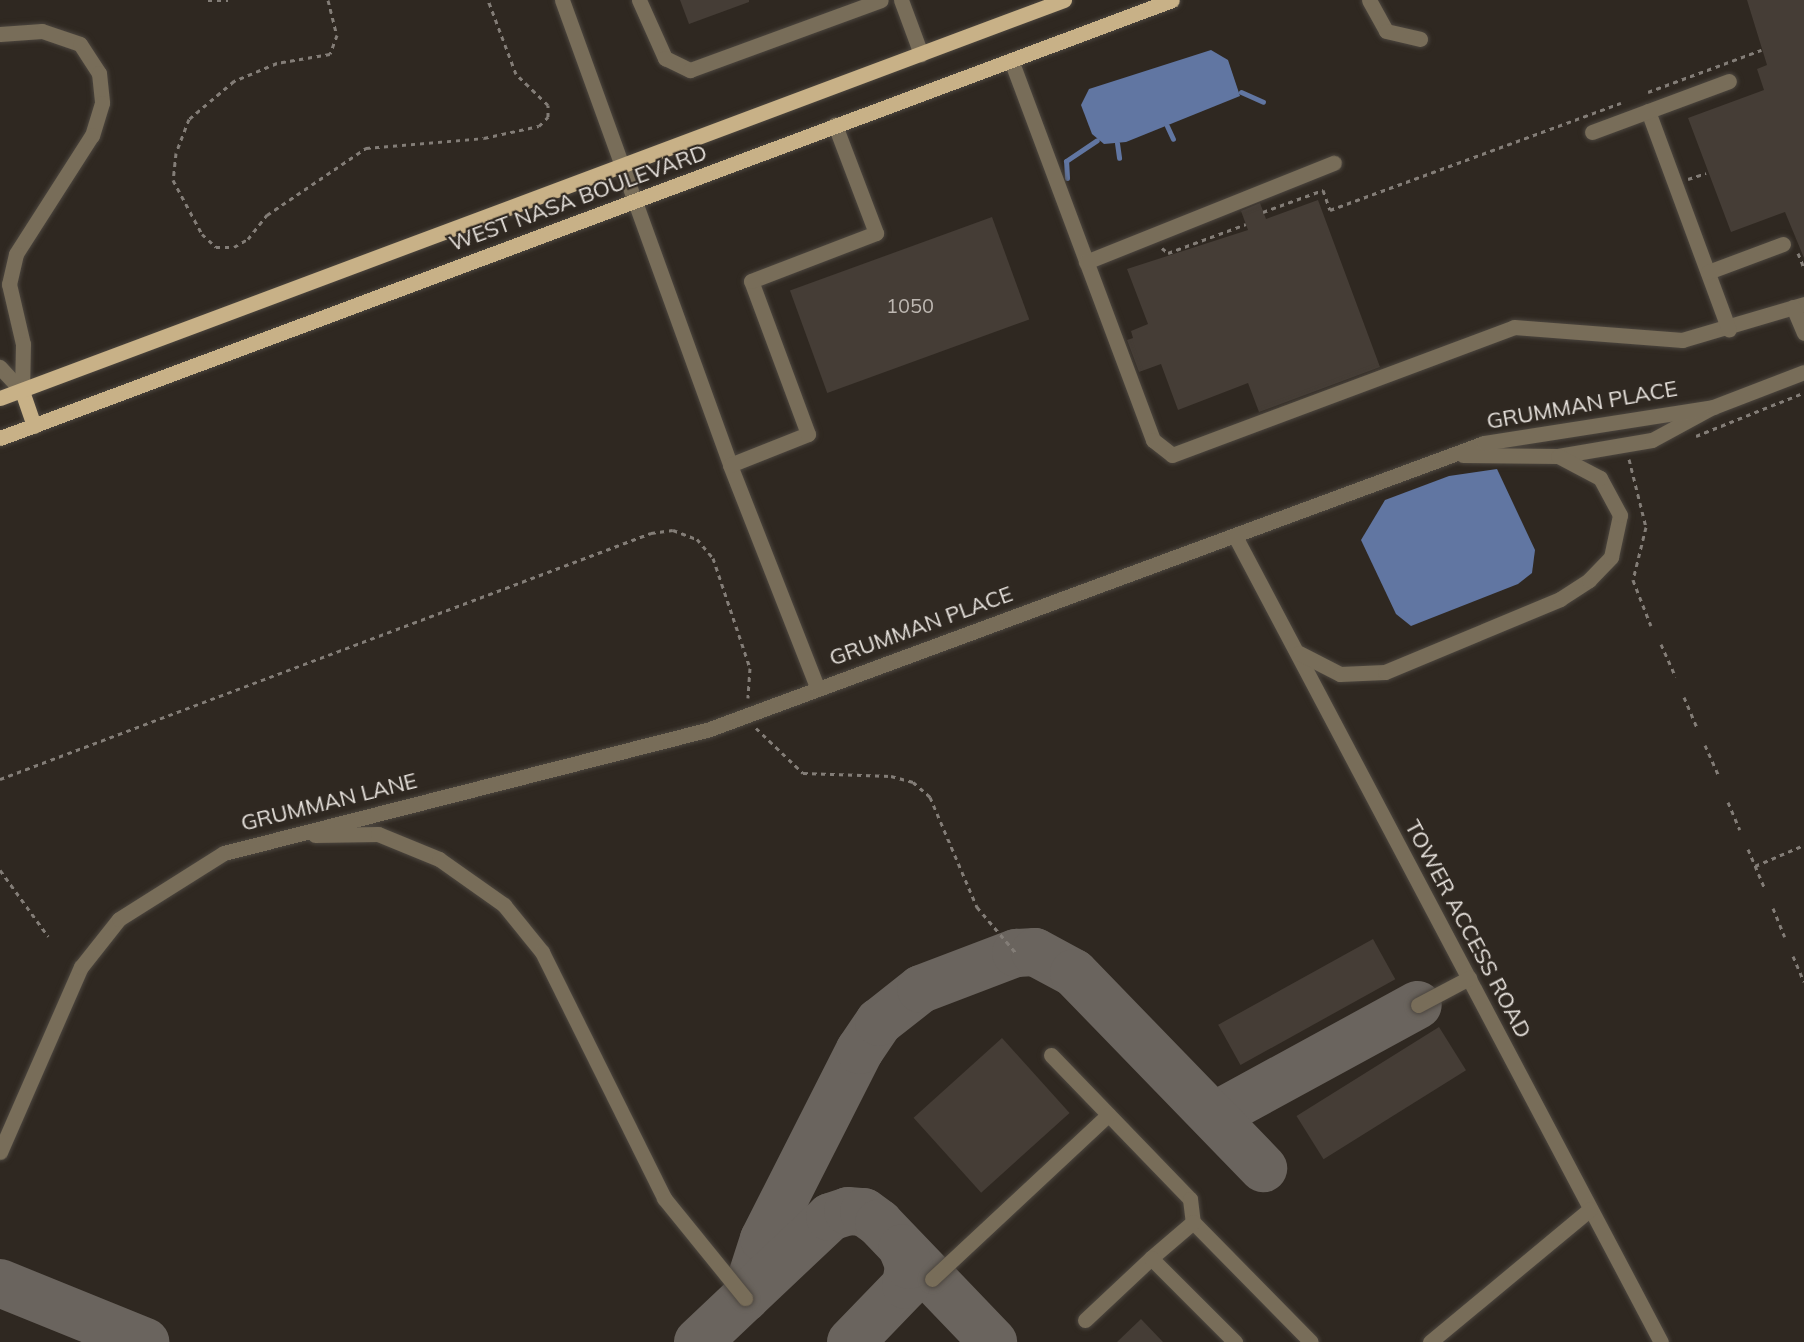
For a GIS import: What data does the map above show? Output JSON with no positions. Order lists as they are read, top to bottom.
{
  "streets": {
    "main road": ["WEST NASA BOULEVARD"],
    "street": ["GRUMMAN PLACE", "GRUMMAN LANE", "TOWER ACCESS ROAD"]
  },
  "crossings": [
    ["WEST NASA BOULEVARD", "GRUMMAN PLACE"],
    ["GRUMMAN PLACE", "GRUMMAN LANE"],
    ["GRUMMAN PLACE", "TOWER ACCESS ROAD"]
  ],
  "house_numbers": ["1050"]
}
